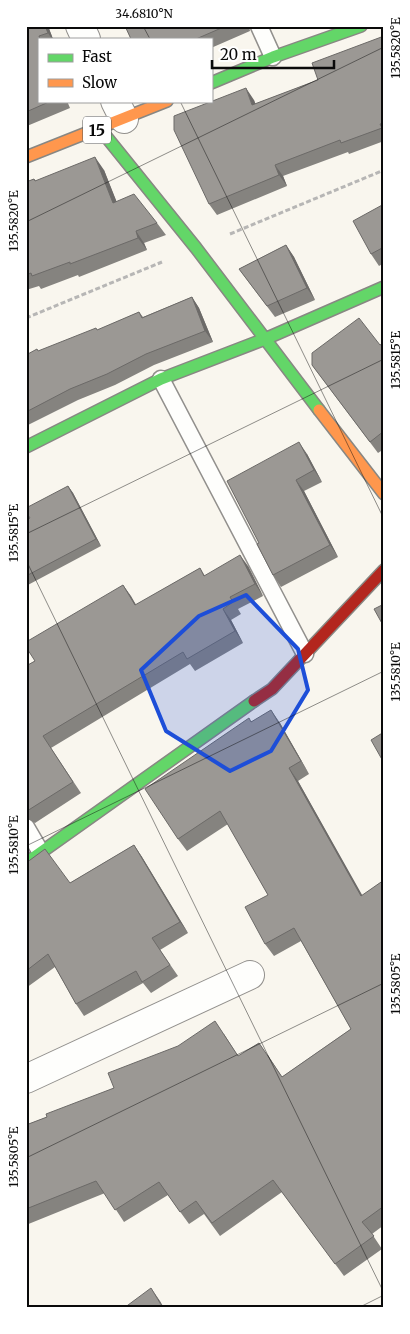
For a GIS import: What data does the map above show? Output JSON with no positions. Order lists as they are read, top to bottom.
{
  "streets": {
    "street": ["15"]
  },
  "legend": ["Fast", "Slow"],
  "scale_bar": "20 m",
  "coordinates": [
    "34.6810°N",
    "135.5820°E",
    "135.5815°E",
    "135.5810°E",
    "135.5805°E"
  ]
}
